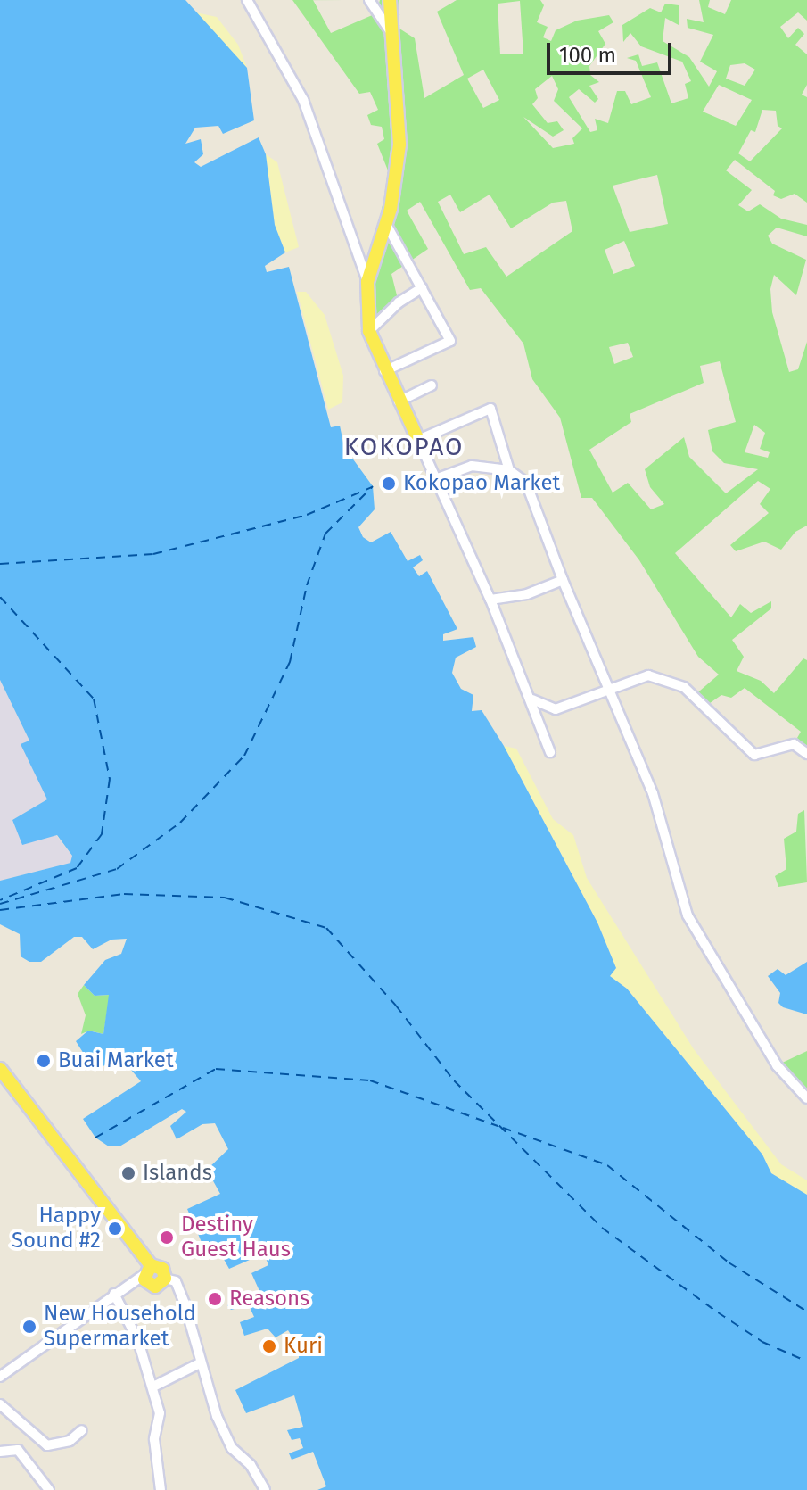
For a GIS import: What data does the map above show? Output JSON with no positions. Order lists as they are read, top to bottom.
{
  "districts": ["KOKOPAO"],
  "places": [
    "Kokopao Market",
    "Buai Market",
    "Islands",
    "Happy Sound #2",
    "Destiny Guest Haus",
    "Reasons",
    "New Household Supermarket",
    "Kuri"
  ],
  "scale_bar": "100 m"
}
